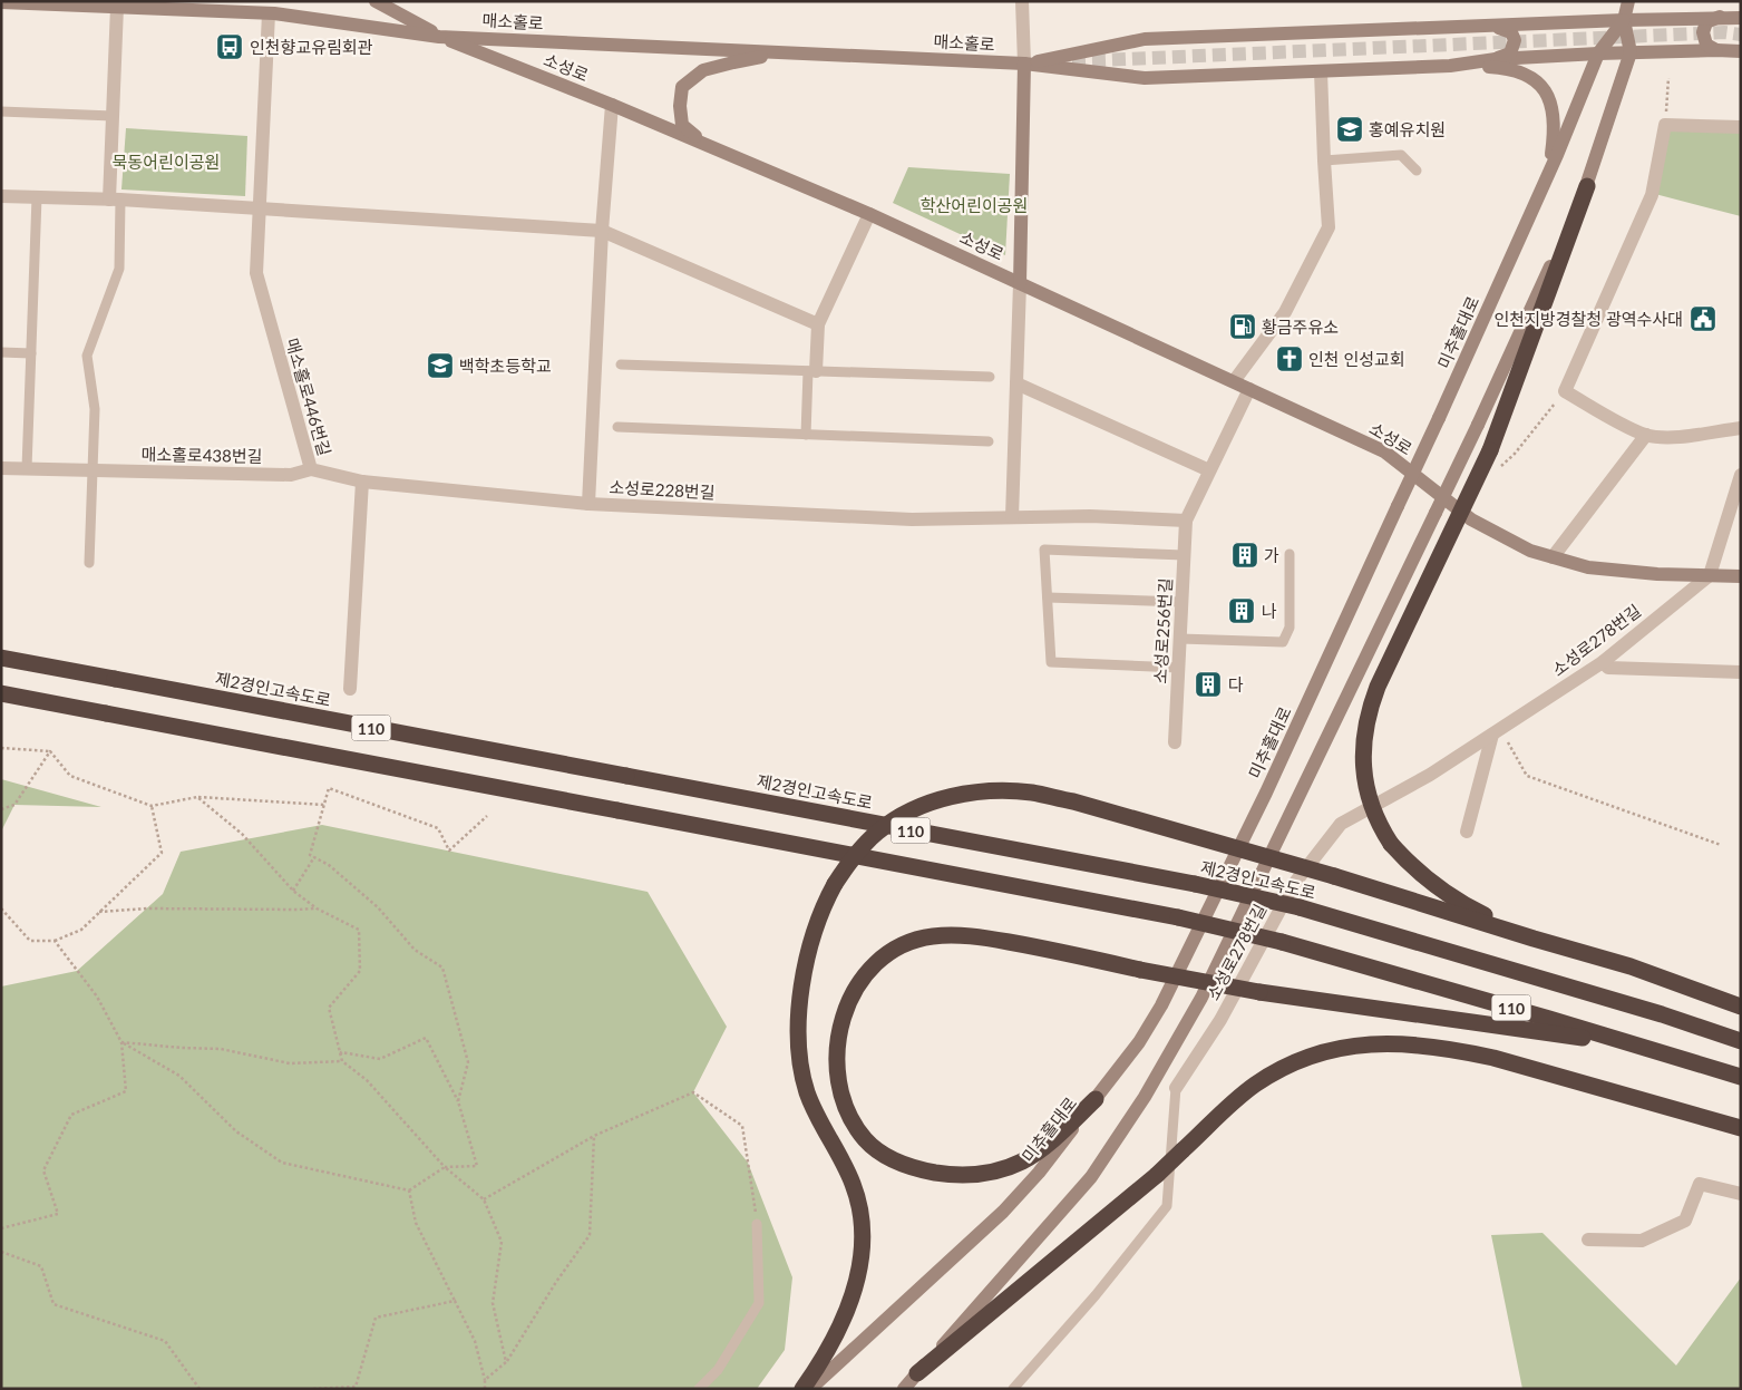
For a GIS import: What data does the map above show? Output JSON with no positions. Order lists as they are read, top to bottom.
{
  "streets": {
    "highway": ["제2경인고속도로", "110"],
    "main road": ["매소홀로", "소성로", "미추홀대로"],
    "street": [
      "매소홀로446번길",
      "매소홀로438번길",
      "소성로228번길",
      "소성로256번길",
      "소성로278번길"
    ]
  },
  "crossings": [
    ["매소홀로", "소성로"],
    ["매소홀로", "매소홀로446번길"],
    ["소성로", "소성로228번길"],
    ["소성로", "소성로256번길"],
    ["소성로", "소성로278번길"],
    ["매소홀로446번길", "매소홀로438번길"],
    ["매소홀로446번길", "소성로228번길"]
  ],
  "parks": ["묵동어린이공원", "학산어린이공원"],
  "places": {
    "bus stop": ["인천향교유림회관"],
    "school or university": ["홍예유치원", "백학초등학교"],
    "public building": ["인천지방경찰청 광역수사대"],
    "fuel station": ["황금주유소"],
    "church": ["인천 인성교회"],
    "building": ["가", "나", "다"]
  }
}
